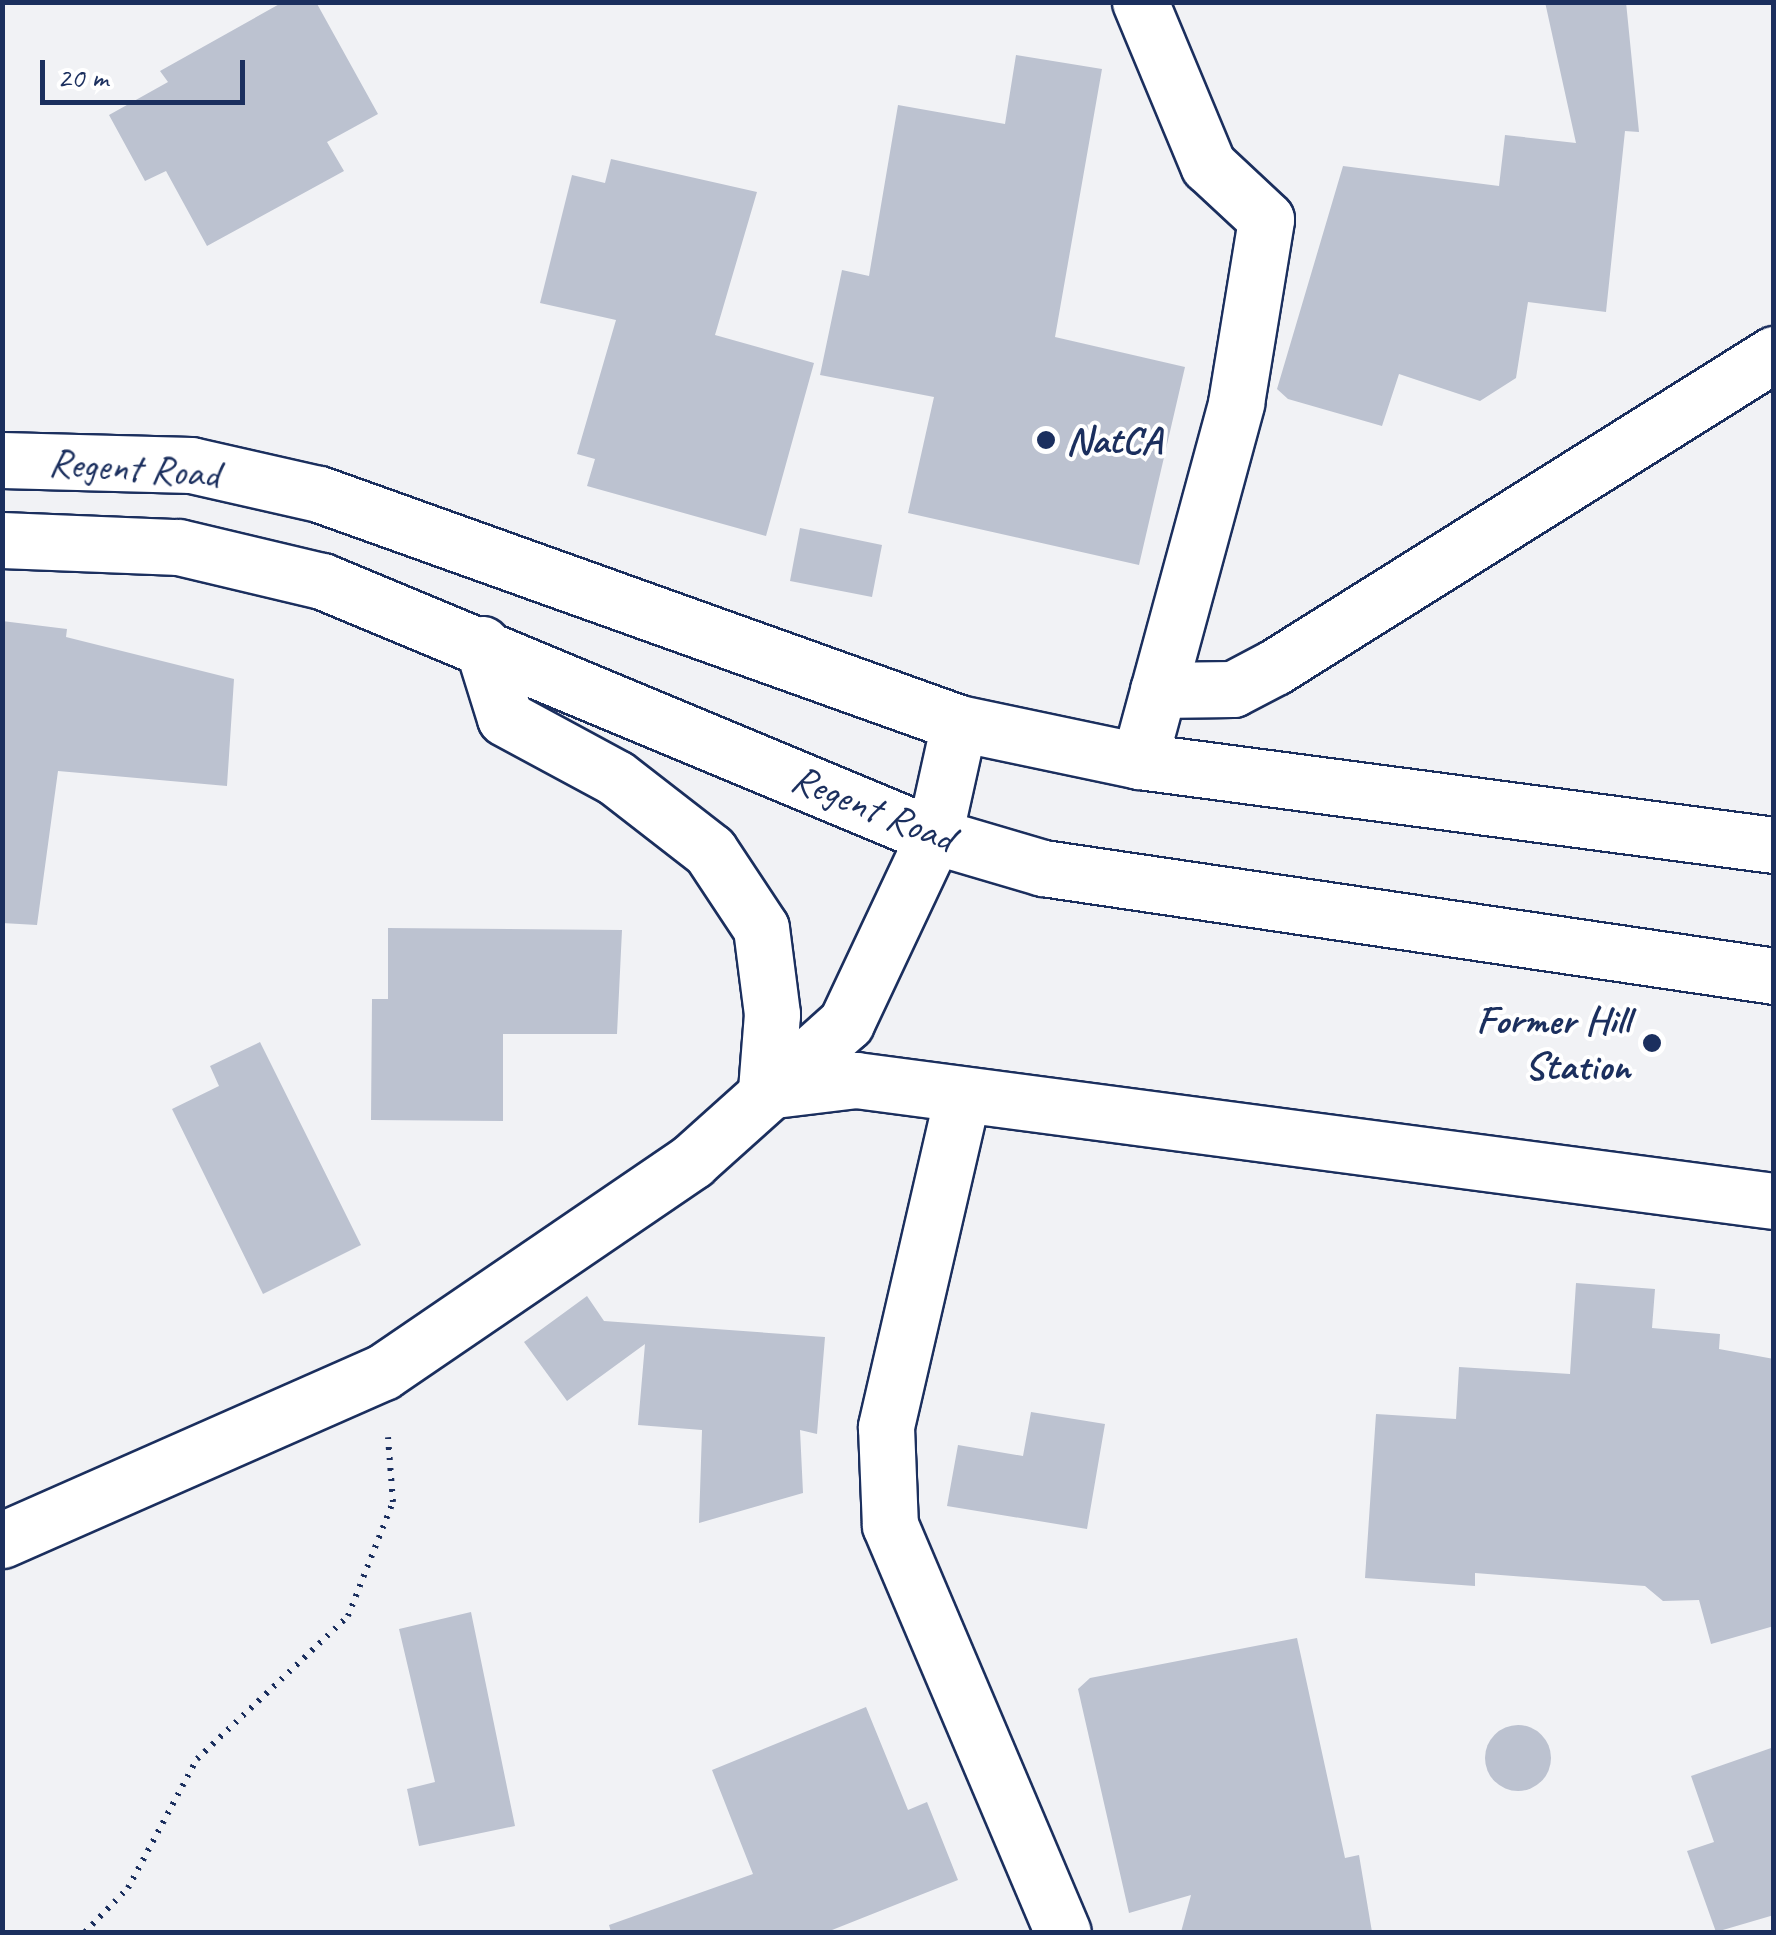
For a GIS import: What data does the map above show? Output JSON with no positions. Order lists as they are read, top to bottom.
{
  "streets": {
    "street": ["Regent Road"]
  },
  "places": ["NatCA", "Former Hill Station"],
  "scale_bar": "20 m"
}
